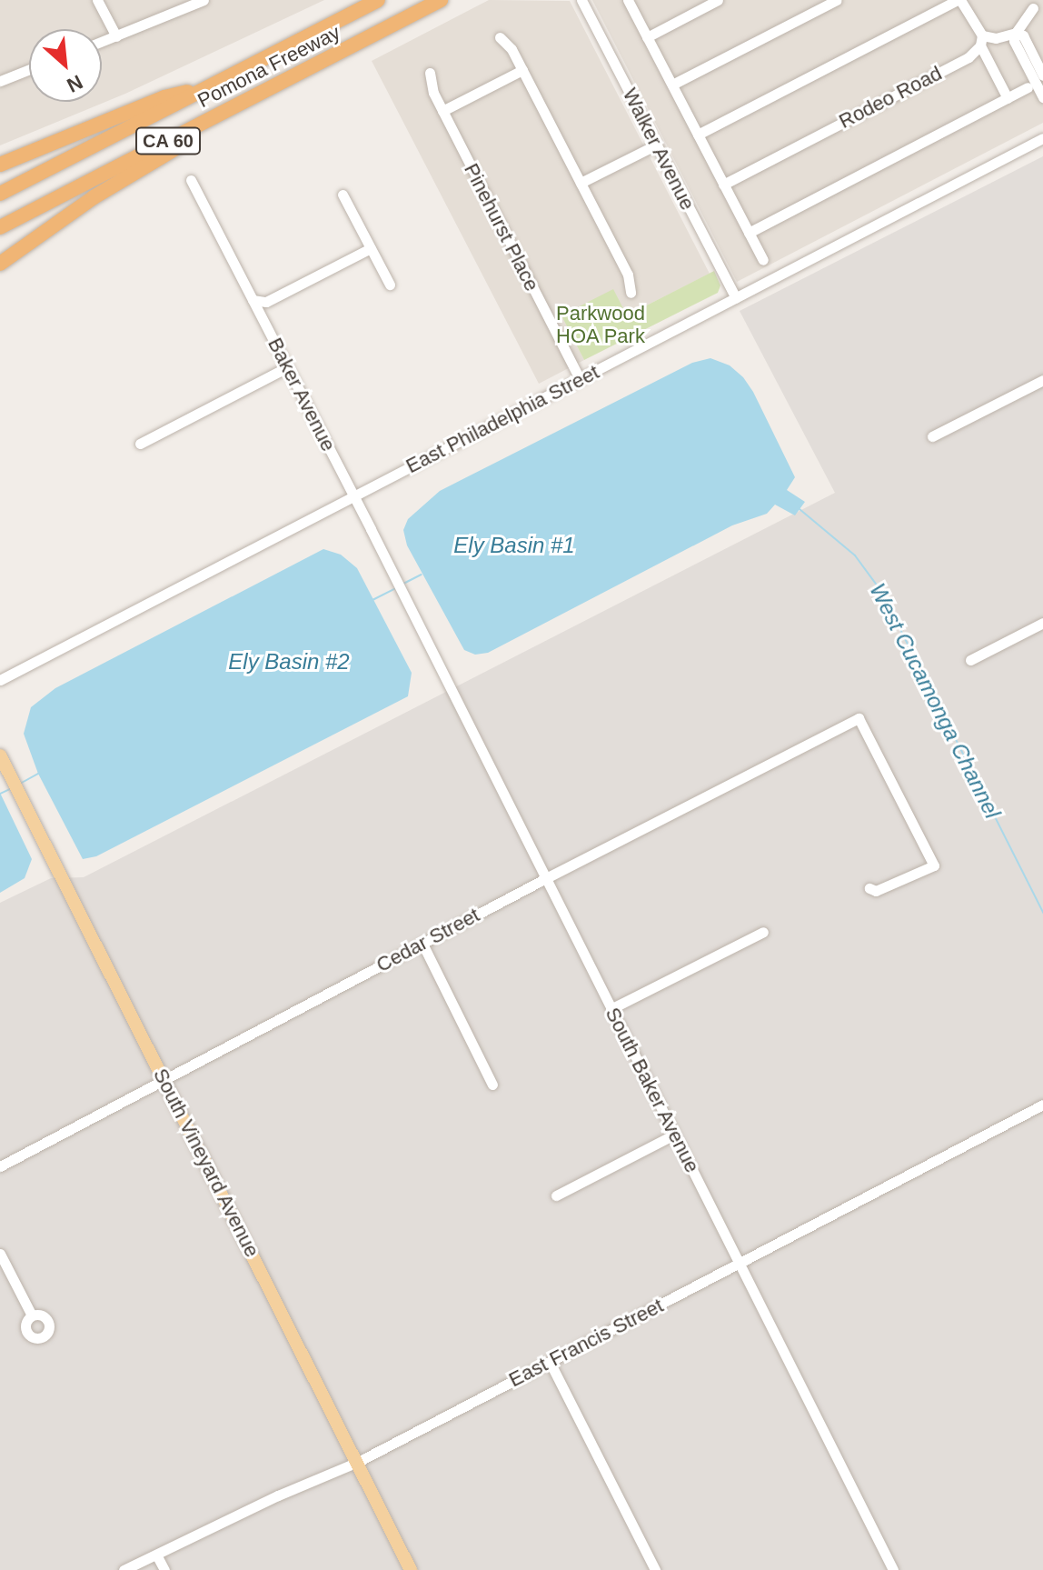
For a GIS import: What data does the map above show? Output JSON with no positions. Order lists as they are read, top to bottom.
{
  "streets": {
    "highway": ["Pomona Freeway", "CA 60"],
    "main road": ["South Vineyard Avenue"],
    "street": [
      "Rodeo Road",
      "Walker Avenue",
      "Pinehurst Place",
      "Baker Avenue",
      "East Philadelphia Street",
      "Cedar Street",
      "South Baker Avenue",
      "East Francis Street"
    ]
  },
  "crossings": [
    ["Rodeo Road", "Walker Avenue"],
    ["Walker Avenue", "East Philadelphia Street"],
    ["Pinehurst Place", "East Philadelphia Street"],
    ["Baker Avenue", "East Philadelphia Street"],
    ["Baker Avenue", "South Baker Avenue"],
    ["Cedar Street", "South Baker Avenue"],
    ["Cedar Street", "South Vineyard Avenue"],
    ["South Baker Avenue", "East Francis Street"],
    ["South Vineyard Avenue", "East Francis Street"]
  ],
  "water": ["Ely Basin #1", "Ely Basin #2", "West Cucamonga Channel"],
  "parks": ["Parkwood HOA Park"],
  "north": "bottom right"
}
